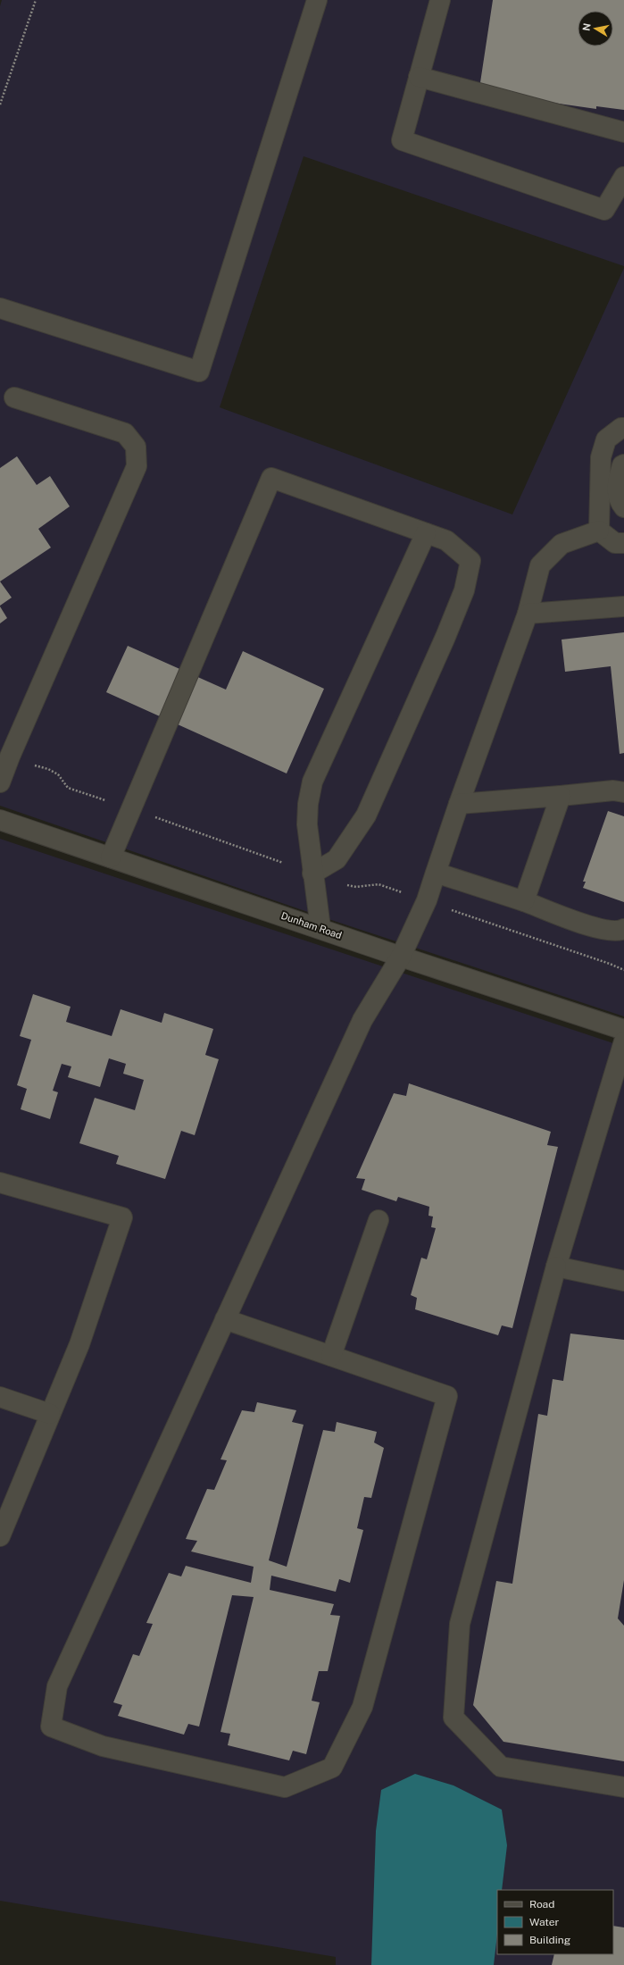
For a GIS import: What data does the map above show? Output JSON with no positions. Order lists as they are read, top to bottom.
{
  "streets": {
    "street": ["Dunham Road"]
  },
  "legend": ["Road", "Water", "Building"],
  "north": "left"
}
